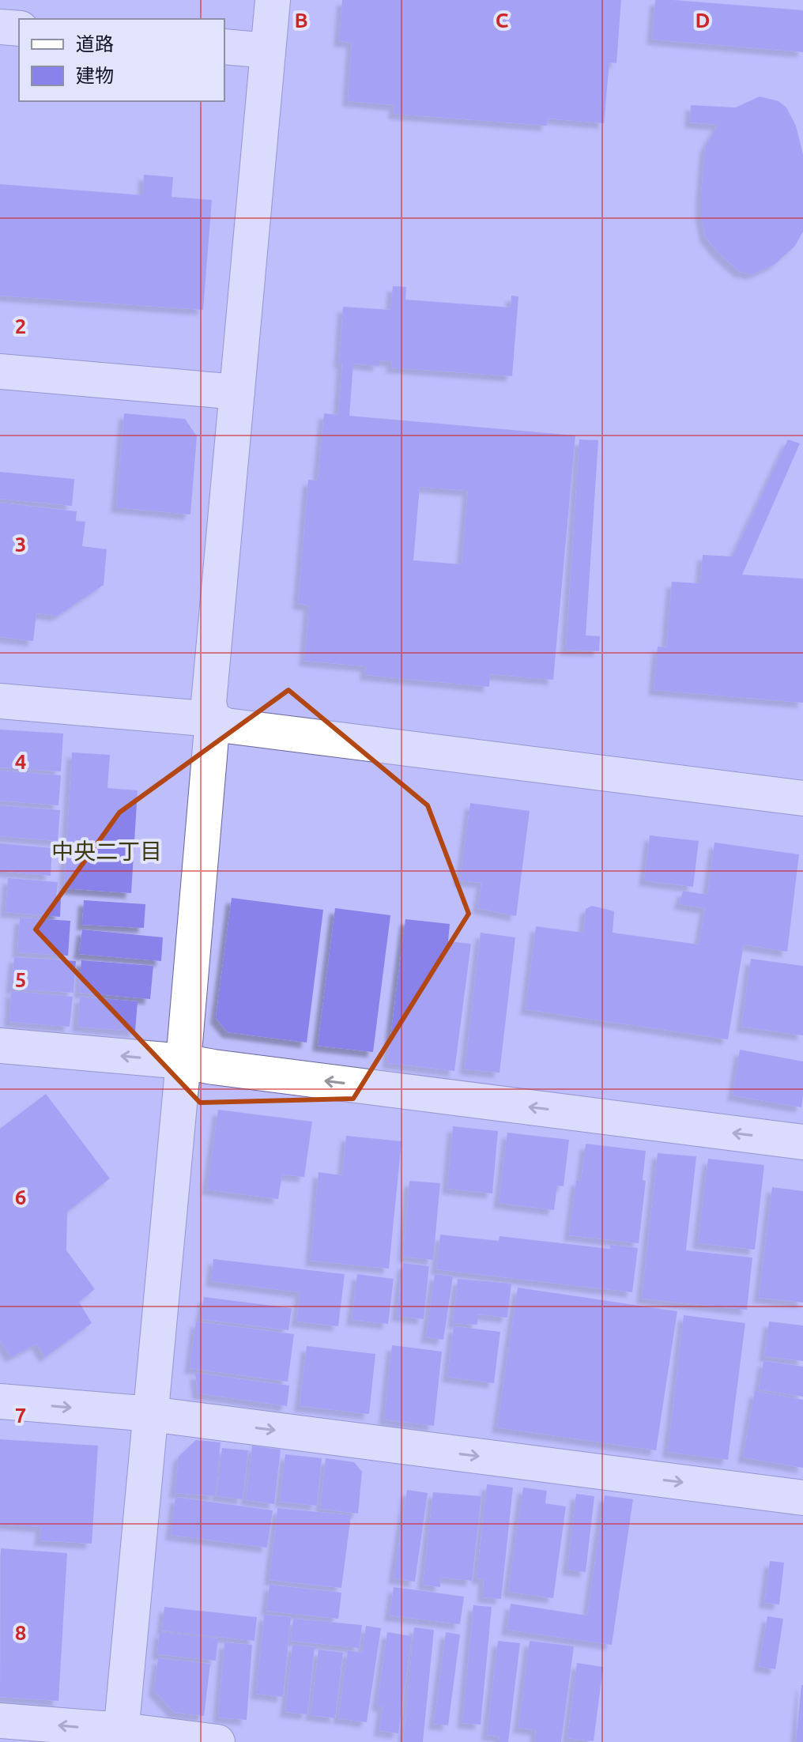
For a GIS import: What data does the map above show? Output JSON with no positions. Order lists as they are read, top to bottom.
{
  "districts": ["中央二丁目"],
  "legend": ["道路", "建物"],
  "grid": {
    "columns": ["B", "C", "D"],
    "rows": [
      "2",
      "3",
      "4",
      "5",
      "6",
      "7",
      "8"
    ]
  }
}
